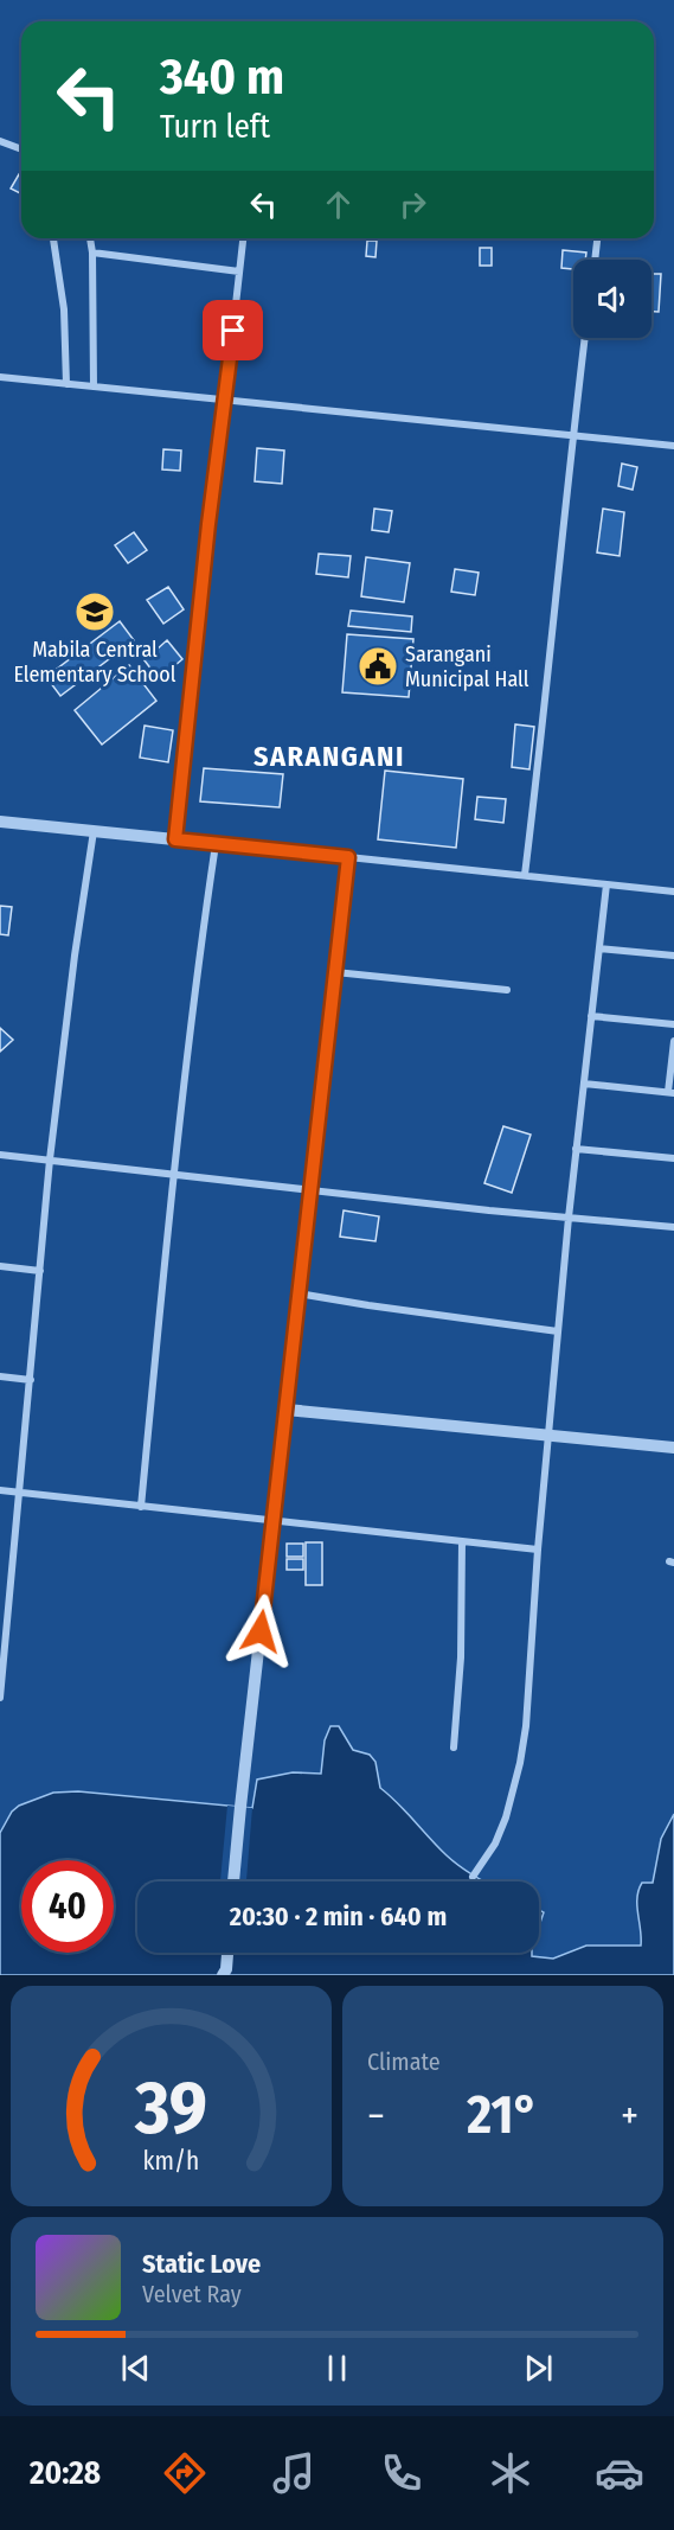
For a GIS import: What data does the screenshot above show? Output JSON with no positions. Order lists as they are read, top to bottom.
{
  "districts": ["SARANGANI"],
  "places": {
    "school or university": ["Mabila Central Elementary School"],
    "public building": ["Sarangani Municipal Hall"]
  },
  "page": {
    "turn": ["340 m", "Turn left"],
    "limit": "40",
    "trip": "20:30 · 2 min · 640 m",
    "tile": "Climate",
    "heat": ["−", "21°", "+"],
    "song": ["Static Love", "Velvet Ray"],
    "tabs": "20:28",
    "gauge": ["39", "km/h"]
  }
}
